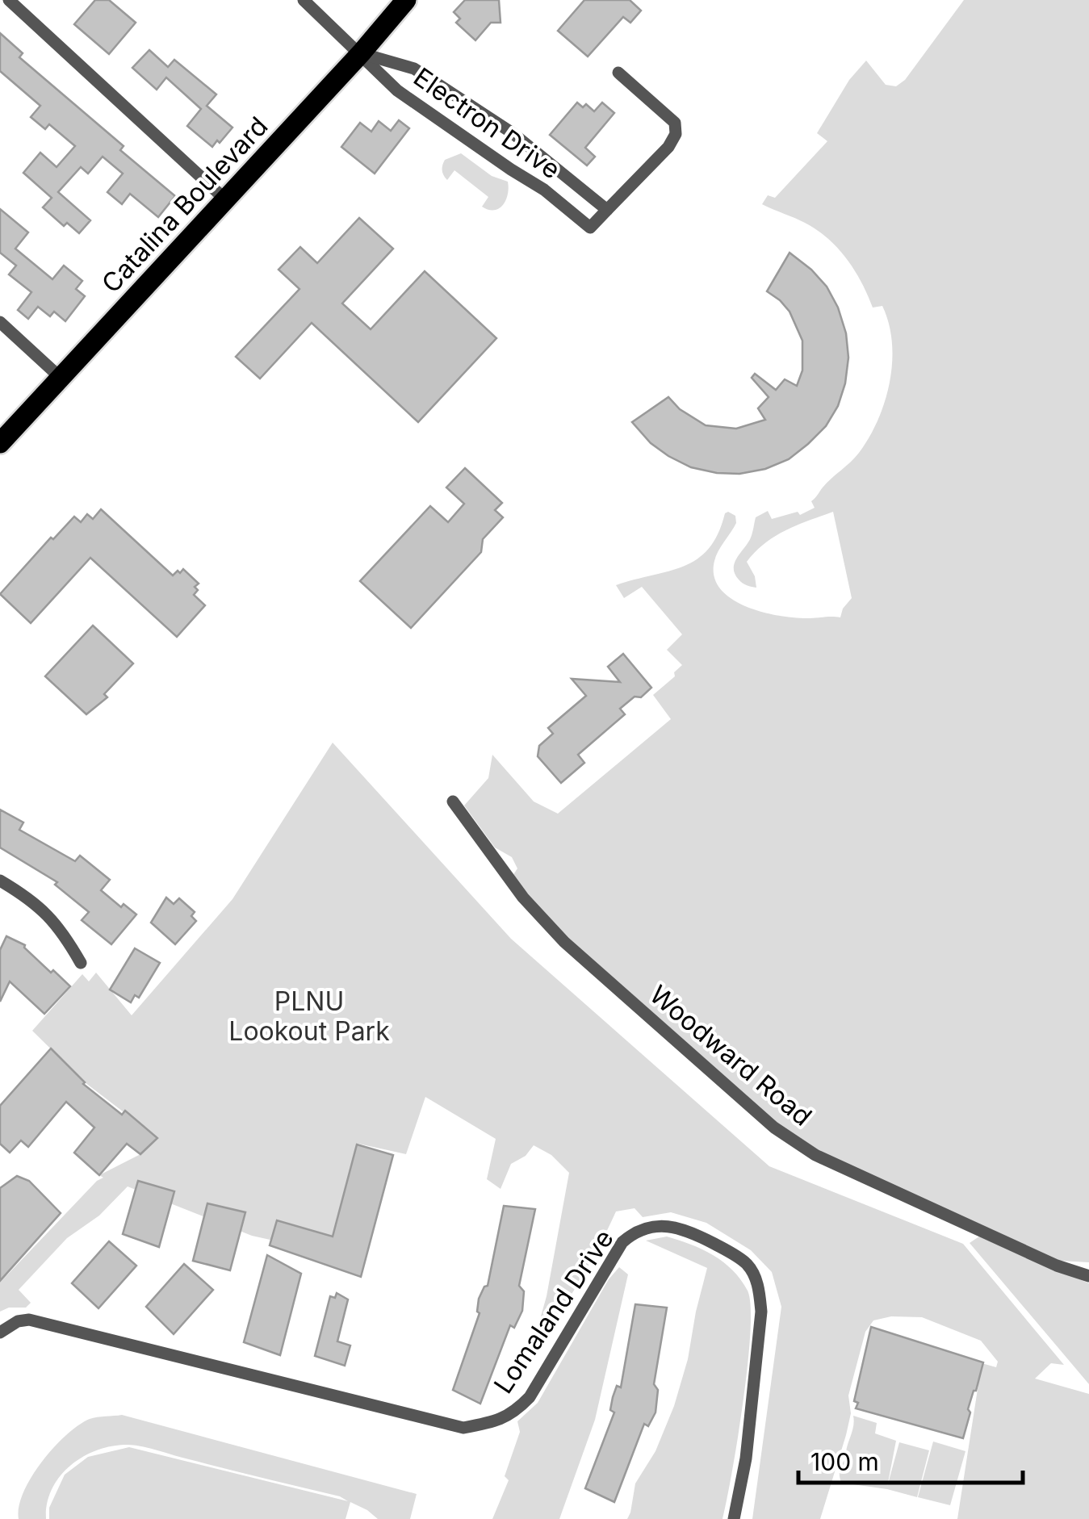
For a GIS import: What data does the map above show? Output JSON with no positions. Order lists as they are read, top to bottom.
{
  "streets": {
    "main road": ["Catalina Boulevard"],
    "street": ["Electron Drive", "Woodward Road", "Lomaland Drive"]
  },
  "crossings": [
    ["Electron Drive", "Catalina Boulevard"]
  ],
  "parks": ["PLNU Lookout Park"],
  "scale_bar": "100 m"
}
